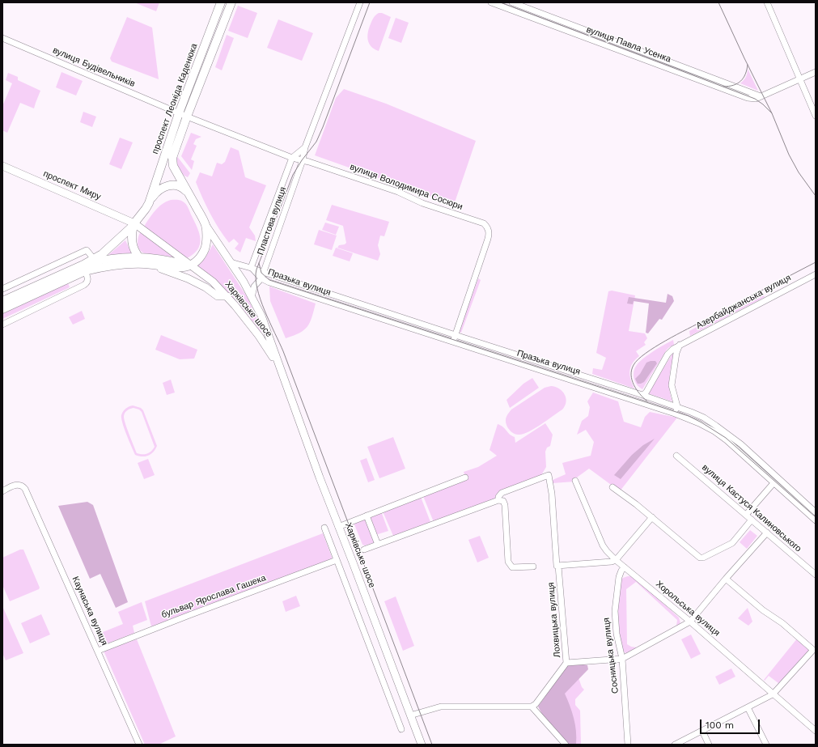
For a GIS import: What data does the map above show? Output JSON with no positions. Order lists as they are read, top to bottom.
{
  "streets": {
    "highway": ["проспект Леоніда Каденюка"],
    "main road": ["проспект Миру", "Харківське шосе"],
    "street": [
      "вулиця Павла Усенка",
      "вулиця Будівельників",
      "вулиця Володимира Сосюри",
      "Пластова вулиця",
      "Празька вулиця",
      "Азербайджанська вулиця",
      "вулиця Кастуся Калиновського",
      "бульвар Ярослава Гашека",
      "Хорольська вулиця",
      "Каунаська вулиця",
      "Лохвицька вулиця",
      "Сосницька вулиця"
    ]
  },
  "crossings": [
    ["вулиця Будівельників", "проспект Леоніда Каденюка"],
    ["вулиця Будівельників", "вулиця Володимира Сосюри"],
    ["проспект Леоніда Каденюка", "вулиця Володимира Сосюри"],
    ["проспект Леоніда Каденюка", "Харківське шосе"],
    ["проспект Миру", "Харківське шосе"],
    ["вулиця Володимира Сосюри", "Пластова вулиця"],
    ["вулиця Володимира Сосюри", "Празька вулиця"],
    ["Пластова вулиця", "Празька вулиця"],
    ["Пластова вулиця", "Харківське шосе"],
    ["Празька вулиця", "Азербайджанська вулиця"],
    ["Празька вулиця", "Харківське шосе"],
    ["бульвар Ярослава Гашека", "Каунаська вулиця"],
    ["Хорольська вулиця", "Сосницька вулиця"]
  ],
  "scale_bar": "100 m"
}
